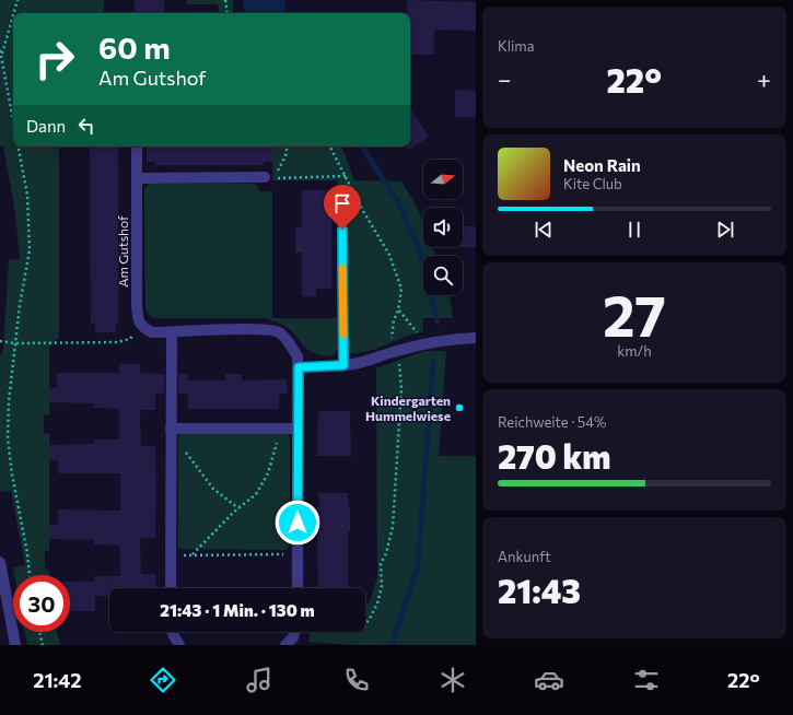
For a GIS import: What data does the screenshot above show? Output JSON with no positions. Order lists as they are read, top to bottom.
{
  "streets": {
    "street": ["Am Gutshof"]
  },
  "places": ["Kindergarten Hummelwiese"],
  "north": "right",
  "page": {
    "tile": [
      "Klima",
      ["27", "km/h"],
      ["Reichweite · 54%", "270 km"],
      ["Ankunft", "21:43"]
    ],
    "turn": ["60 m", "Am Gutshof"],
    "heat": ["−", "22°", "+"],
    "then": "Dann",
    "song": ["Neon Rain", "Kite Club"],
    "limit": "30",
    "trip": "21:43 · 1 Min. · 130 m",
    "tabs": ["21:42", "22°"]
  }
}
